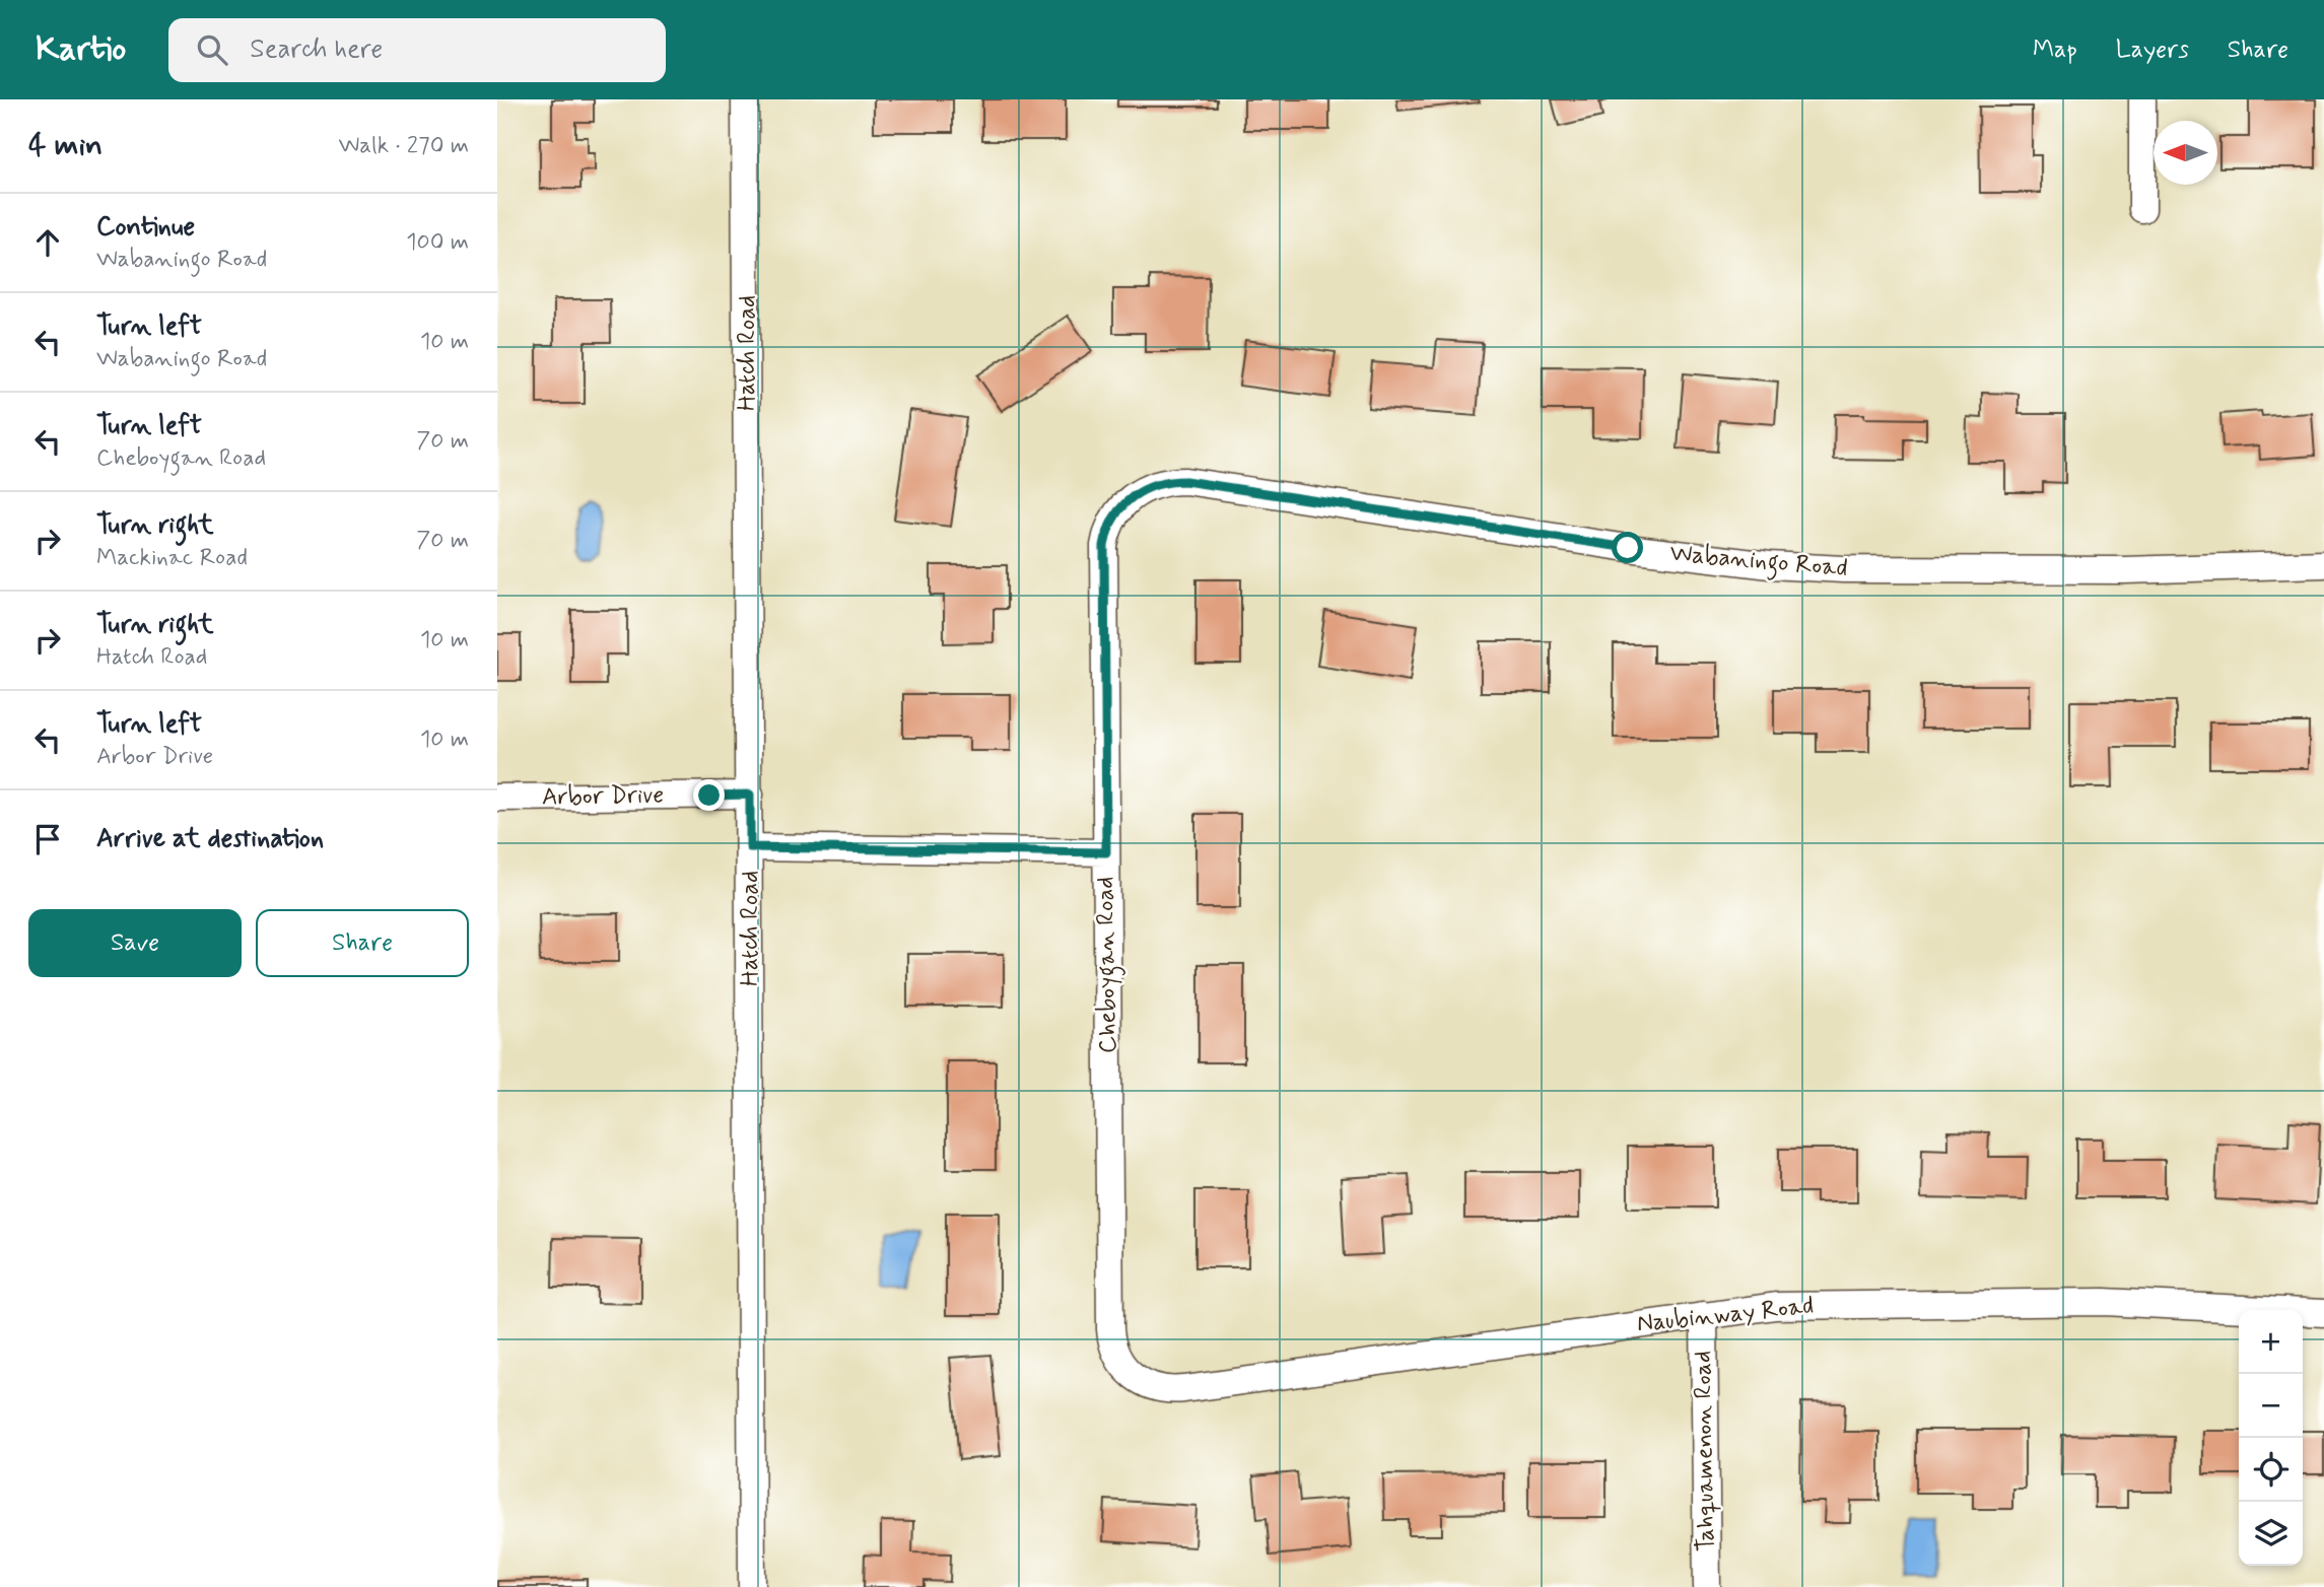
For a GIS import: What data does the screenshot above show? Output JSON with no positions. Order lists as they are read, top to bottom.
{
  "streets": {
    "street": [
      "Hatch Road",
      "Wabaningo Road",
      "Arbor Drive",
      "Cheboygan Road",
      "Naubinway Road",
      "Tahquamenon Road"
    ]
  },
  "crossings": [
    ["Hatch Road", "Arbor Drive"],
    ["Wabaningo Road", "Cheboygan Road"],
    ["Cheboygan Road", "Naubinway Road"],
    ["Naubinway Road", "Tahquamenon Road"]
  ],
  "north": "left",
  "page": {
    "header": "Kartio",
    "search": "Search here",
    "nav": ["Map", "Layers", "Share"],
    "heading": ["4 min", "Walk · 270 m"],
    "list": [
      ["Continue", "Wabaningo Road", "100 m"],
      ["Turn left", "Wabaningo Road", "10 m"],
      ["Turn left", "Cheboygan Road", "70 m"],
      ["Turn right", "Mackinac Road", "70 m"],
      ["Turn right", "Hatch Road", "10 m"],
      ["Turn left", "Arbor Drive", "10 m"],
      "Arrive at destination"
    ],
    "buttons": ["Save", "Share"],
    "map_buttons": ["+", "−"]
  }
}
